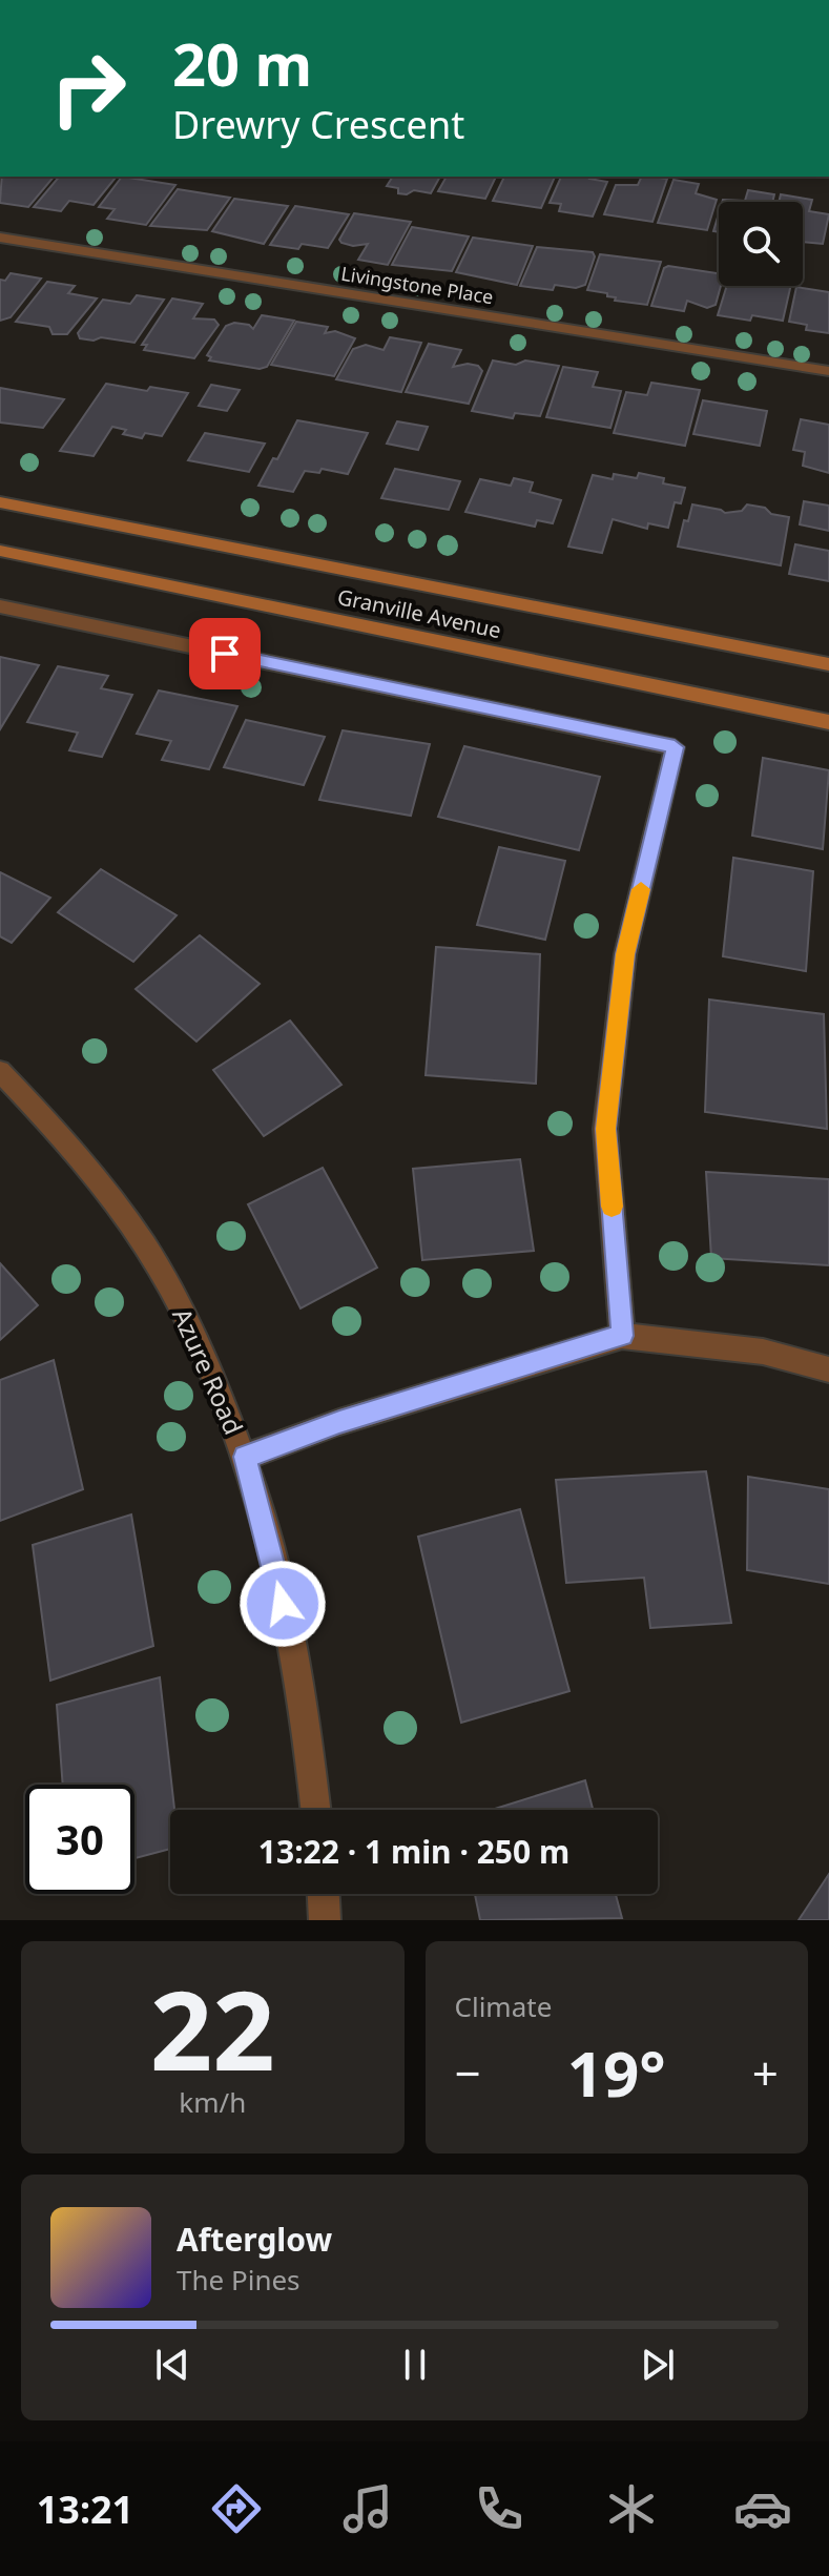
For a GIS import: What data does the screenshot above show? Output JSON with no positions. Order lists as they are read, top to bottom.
{
  "streets": {
    "main road": ["Granville Avenue"],
    "street": ["Livingstone Place", "Azure Road"]
  },
  "page": {
    "turn": ["20 m", "Drewry Crescent"],
    "limit": "30",
    "trip": "13:22 · 1 min · 250 m",
    "tile": [
      ["22", "km/h"],
      "Climate"
    ],
    "heat": ["−", "19°", "+"],
    "song": ["Afterglow", "The Pines"],
    "tabs": "13:21"
  }
}
